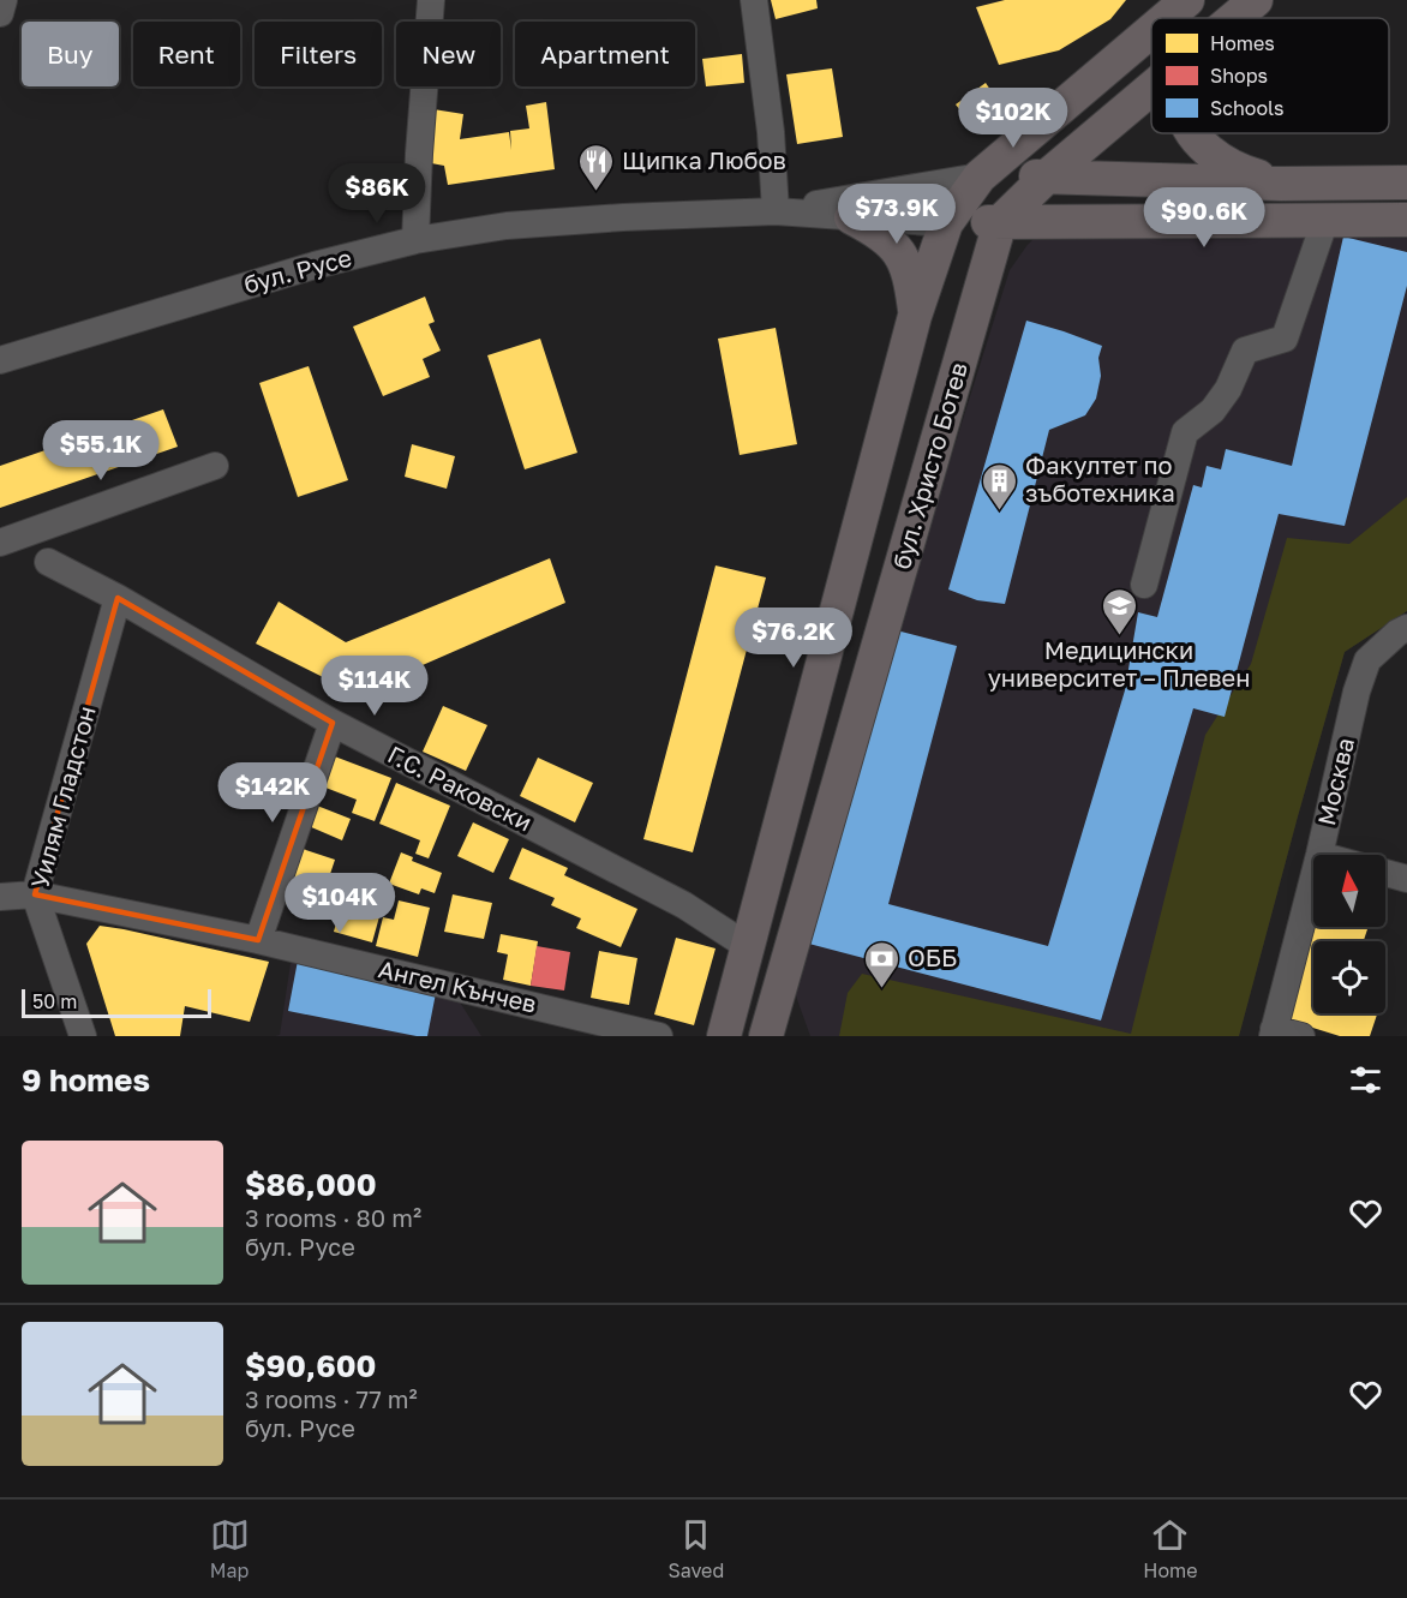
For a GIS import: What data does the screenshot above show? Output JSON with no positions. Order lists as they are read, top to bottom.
{
  "streets": {
    "main road": ["бул. Христо Ботев"],
    "street": [
      "бул. Русе",
      "Москва",
      "Г.С. Раковски",
      "Уилям Гладстон",
      "Ангел Кънчев"
    ]
  },
  "crossings": [
    ["Г.С. Раковски", "Уилям Гладстон"],
    ["Уилям Гладстон", "Ангел Кънчев"]
  ],
  "places": {
    "restaurant": ["Щипка Любов"],
    "building": ["Факултет по зъботехника"],
    "school or university": ["Медицински университет – Плевен"],
    "bank": ["ОББ"]
  },
  "legend": ["Homes", "Shops", "Schools"],
  "scale_bar": "50 m",
  "north": "top",
  "page": {
    "chip": [
      "Buy",
      "Rent",
      "Filters",
      "New",
      "Apartment"
    ],
    "price": [
      "$102K",
      "$86K",
      "$73.9K",
      "$90.6K",
      "$55.1K",
      "$76.2K",
      "$114K",
      "$142K",
      "$104K"
    ],
    "scale": "50 m",
    "heading": "9 homes",
    "list": [
      {
        "name": "$86,000",
        "note": "3 rooms · 80 m² · бул. Русе"
      },
      {
        "name": "$90,600",
        "note": "3 rooms · 77 m² · бул. Русе"
      }
    ],
    "tabs": ["Map", "Saved", "Home"]
  }
}
